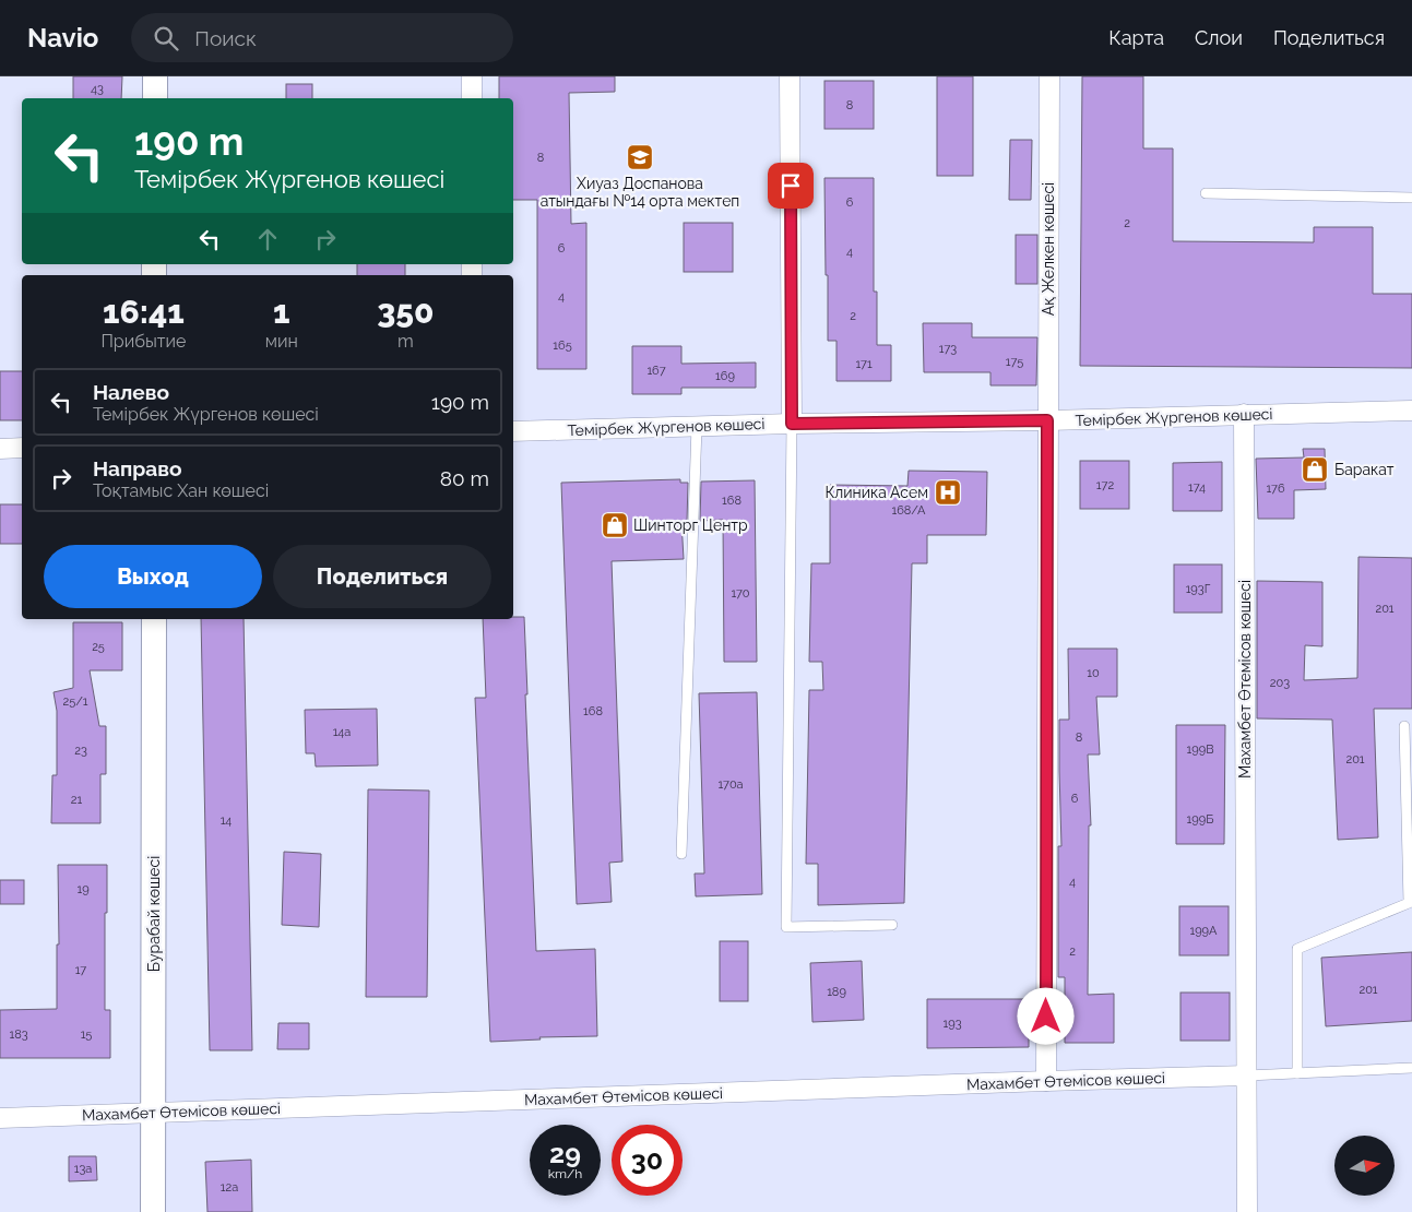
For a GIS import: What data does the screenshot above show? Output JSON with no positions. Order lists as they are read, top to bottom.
{
  "streets": {
    "street": [
      "Ақ Желкен көшесі",
      "Темірбек Жүргенов көшесі",
      "Махамбет Өтемісов көшесі",
      "Бурабай көшесі"
    ]
  },
  "crossings": [
    ["Ақ Желкен көшесі", "Темірбек Жүргенов көшесі"],
    ["Ақ Желкен көшесі", "Махамбет Өтемісов көшесі"],
    ["Темірбек Жүргенов көшесі", "Махамбет Өтемісов көшесі"],
    ["Махамбет Өтемісов көшесі", "Бурабай көшесі"]
  ],
  "places": {
    "school or university": ["Хиуаз Доспанова атындағы №14 орта мектеп"],
    "shop": ["Баракат", "Шинторг Центр"],
    "hospital": ["Клиника Асем"]
  },
  "house_numbers": [
    "43",
    "8",
    "8",
    "6",
    "2",
    "6",
    "4",
    "4",
    "2",
    "165",
    "173",
    "175",
    "171",
    "167",
    "169",
    "172",
    "174",
    "176",
    "168",
    "168/А",
    "193Г",
    "170",
    "201",
    "25",
    "10",
    "203",
    "25/1",
    "168",
    "14а",
    "8",
    "199В",
    "23",
    "201",
    "170а",
    "6",
    "21",
    "199Б",
    "14",
    "4",
    "19",
    "199А",
    "2",
    "17",
    "201",
    "189",
    "193",
    "183",
    "15",
    "13а",
    "12а"
  ],
  "north": "right",
  "page": {
    "header": "Navio",
    "search": "Поиск",
    "nav": ["Карта", "Слои", "Поделиться"],
    "turn": ["190 m", "Темірбек Жүргенов көшесі"],
    "eta": [
      "16:41",
      "Прибытие",
      "1",
      "мин",
      "350",
      "m"
    ],
    "list": [
      {
        "name": "Налево",
        "note": "Темірбек Жүргенов көшесі",
        "value": "190 m"
      },
      {
        "name": "Направо",
        "note": "Тоқтамыс Хан көшесі",
        "value": "80 m"
      }
    ],
    "buttons": ["Выход", "Поделиться"],
    "speed": "29 km/h",
    "limit": "30"
  }
}
